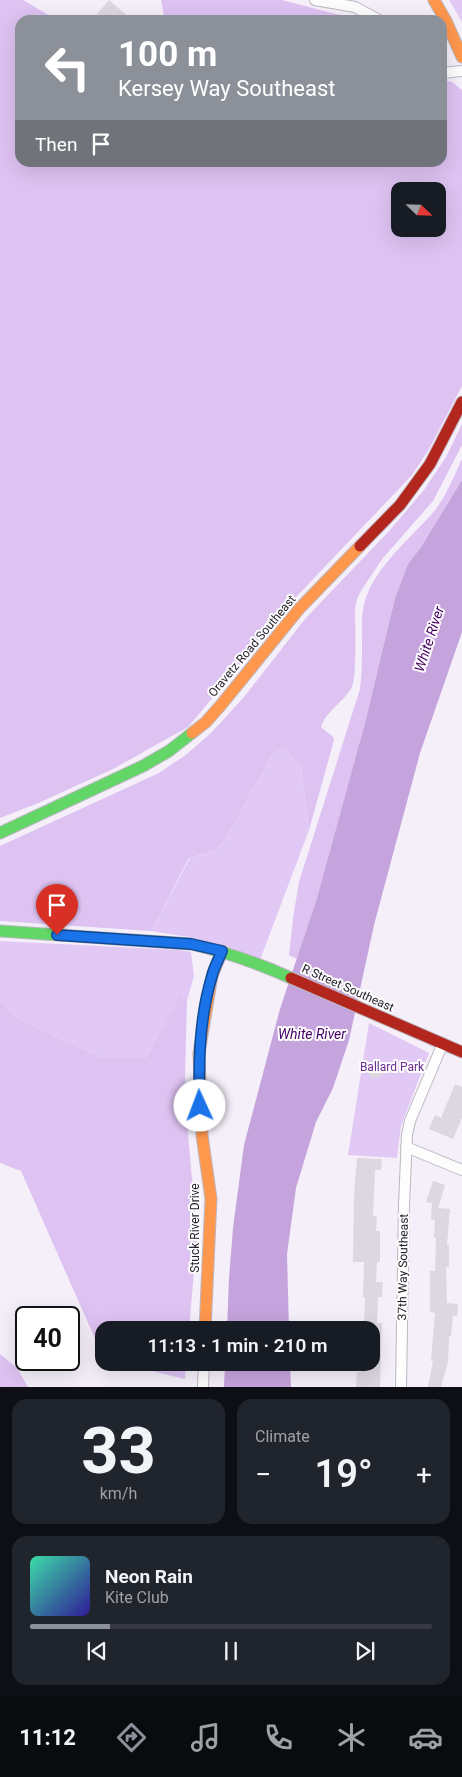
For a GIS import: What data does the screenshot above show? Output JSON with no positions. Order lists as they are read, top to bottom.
{
  "streets": {
    "street": [
      "Oravetz Road Southeast",
      "R Street Southeast",
      "Stuck River Drive",
      "37th Way Southeast"
    ]
  },
  "crossings": [
    ["R Street Southeast", "Stuck River Drive"],
    ["R Street Southeast", "37th Way Southeast"]
  ],
  "water": ["White River"],
  "parks": ["Ballard Park"],
  "north": "bottom right",
  "page": {
    "turn": ["100 m", "Kersey Way Southeast"],
    "then": "Then",
    "limit": "40",
    "trip": "11:13 · 1 min · 210 m",
    "tile": [
      ["33", "km/h"],
      "Climate"
    ],
    "heat": ["−", "19°", "+"],
    "song": ["Neon Rain", "Kite Club"],
    "tabs": "11:12"
  }
}
